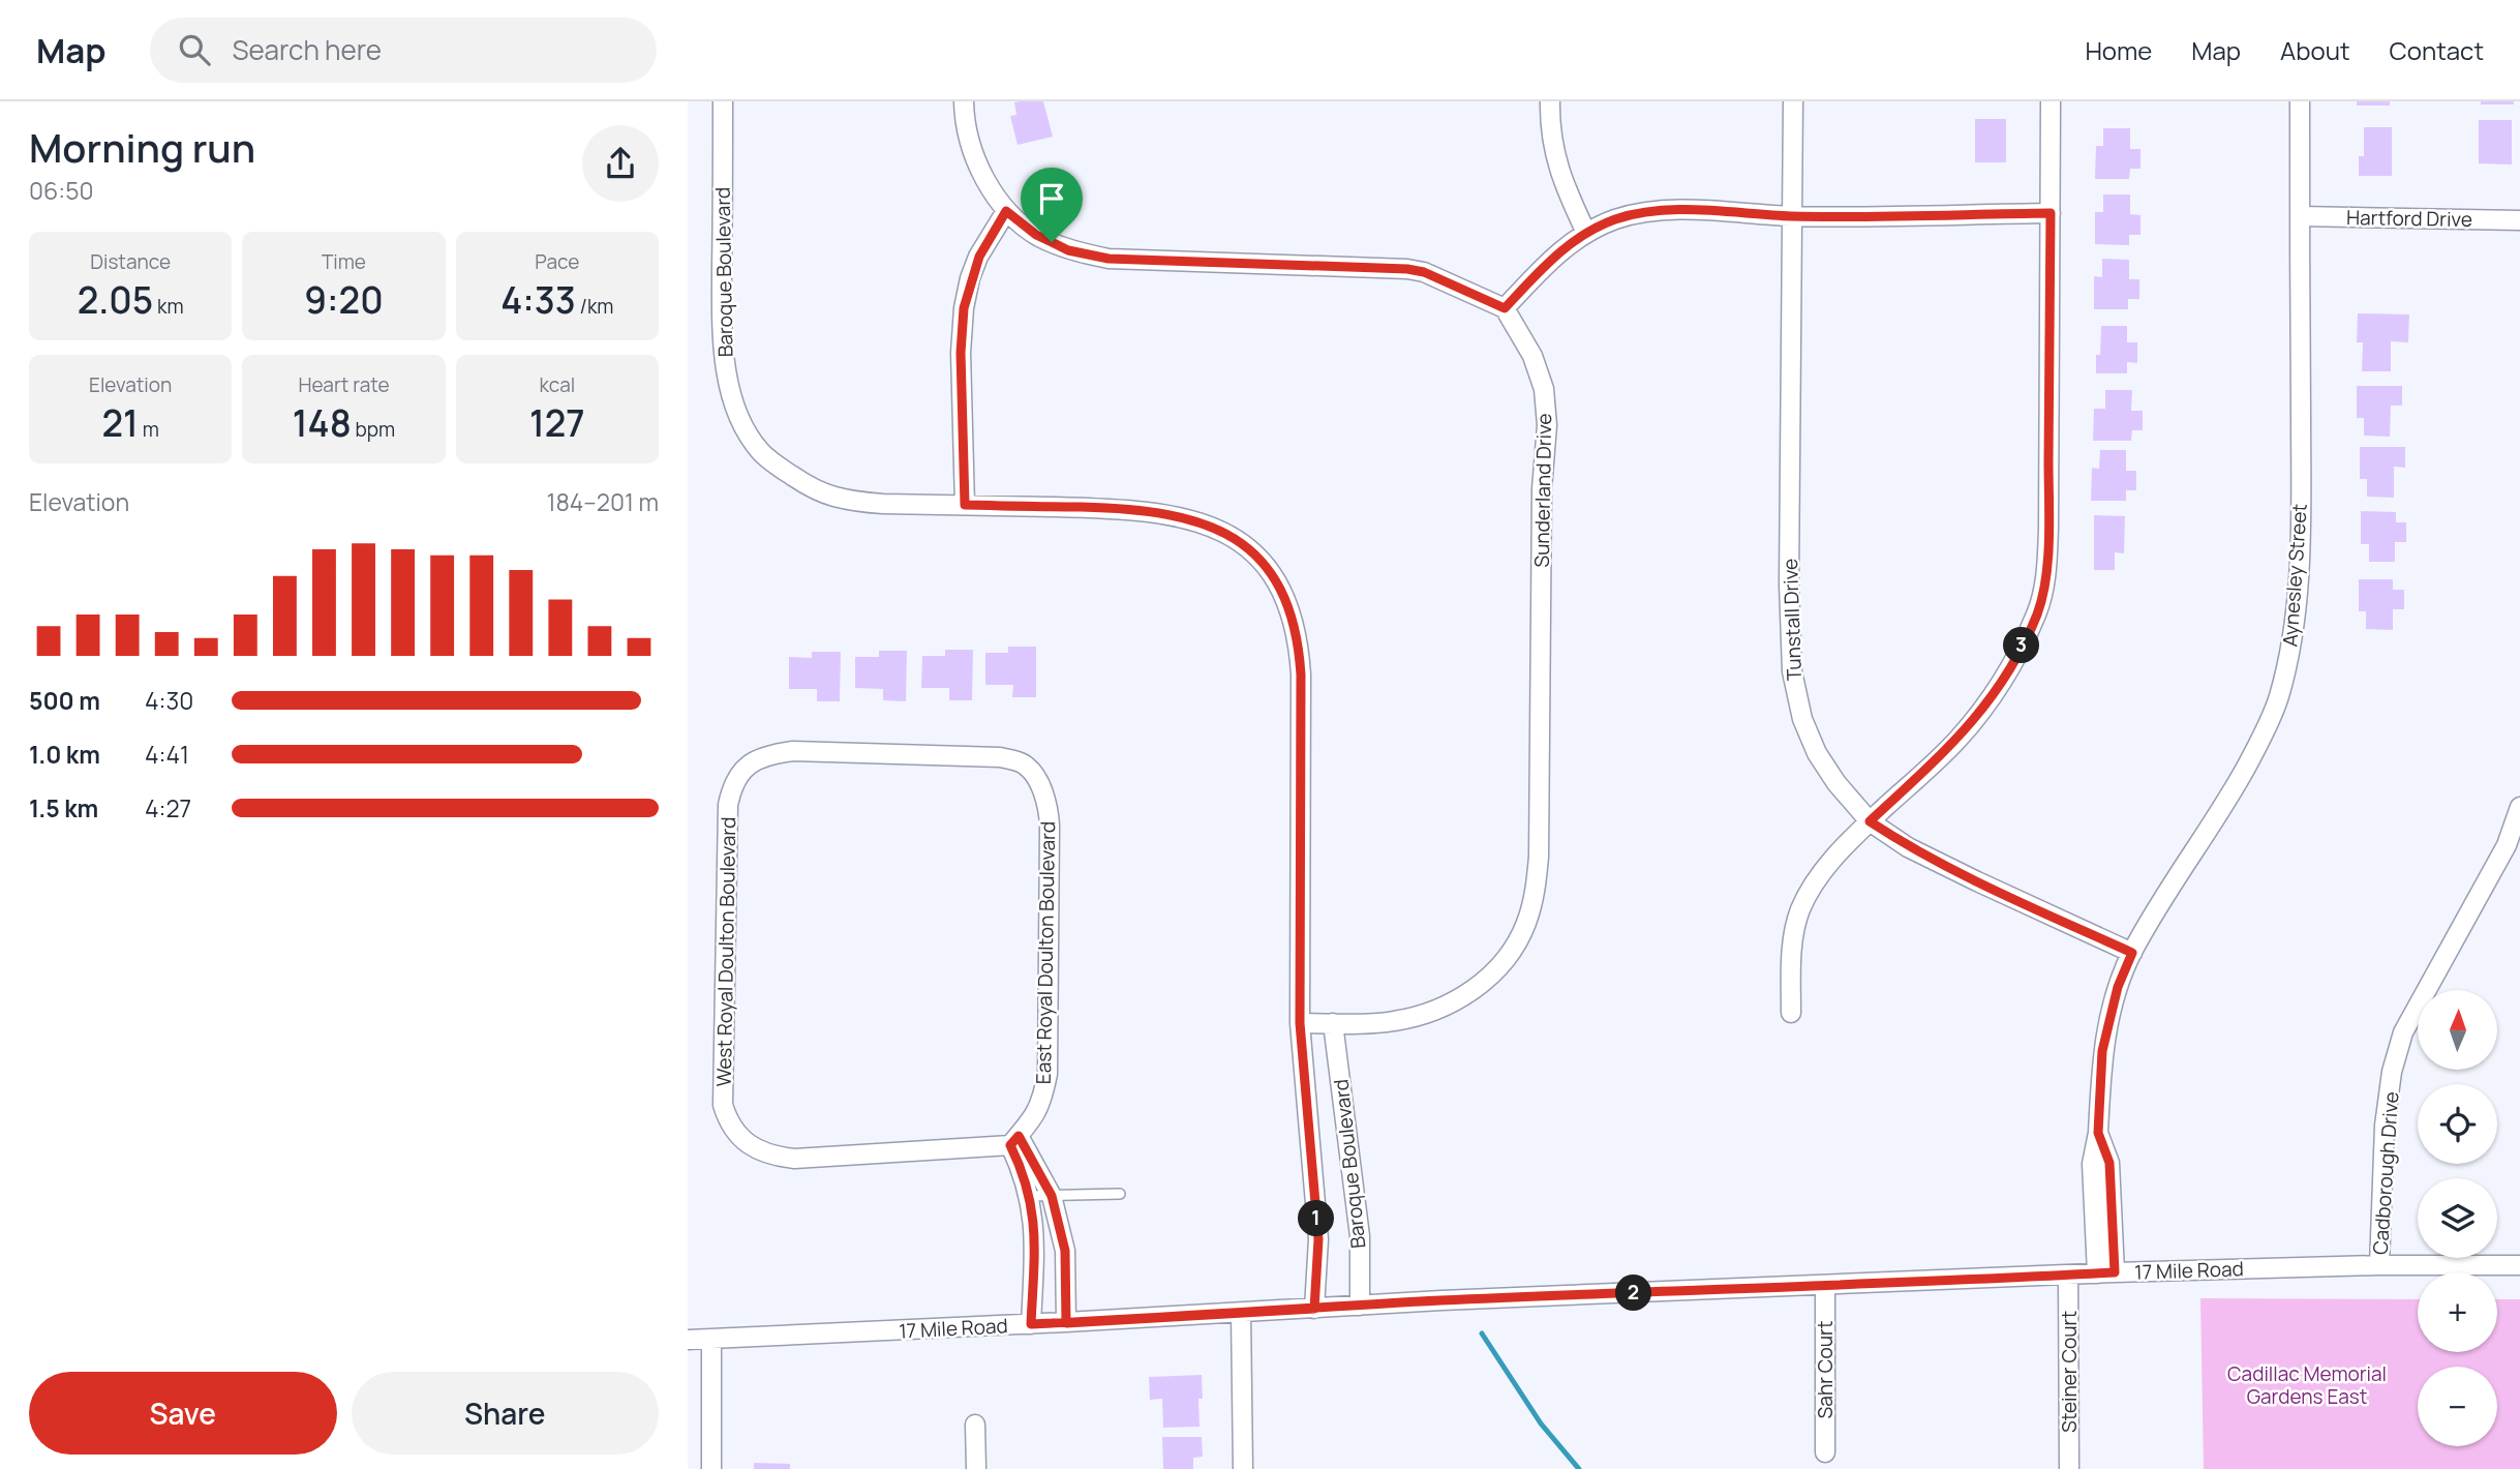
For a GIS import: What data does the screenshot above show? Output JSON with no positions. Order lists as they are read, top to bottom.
{
  "streets": {
    "street": [
      "Hartford Drive",
      "Baroque Boulevard",
      "Sunderland Drive",
      "Aynesley Street",
      "Tunstall Drive",
      "West Royal Doulton Boulevard",
      "East Royal Doulton Boulevard",
      "Cadborough Drive",
      "17 Mile Road",
      "Sahr Court",
      "Steiner Court"
    ]
  },
  "crossings": [
    ["Hartford Drive", "Aynesley Street"],
    ["Baroque Boulevard", "Sunderland Drive"],
    ["Baroque Boulevard", "17 Mile Road"],
    ["Aynesley Street", "Tunstall Drive"],
    ["Aynesley Street", "17 Mile Road"],
    ["West Royal Doulton Boulevard", "East Royal Doulton Boulevard"],
    ["Cadborough Drive", "17 Mile Road"],
    ["17 Mile Road", "Sahr Court"],
    ["17 Mile Road", "Steiner Court"]
  ],
  "parks": ["Cadillac Memorial Gardens East"],
  "north": "top",
  "page": {
    "header": "Map",
    "search": "Search here",
    "nav": [
      "Home",
      "Map",
      "About",
      "Contact"
    ],
    "heading": ["Morning run", "06:50"],
    "stats": [
      ["Distance", "2.05 km"],
      ["Time", "9:20"],
      ["Pace", "4:33 /km"],
      ["Elevation", "21 m"],
      ["Heart rate", "148 bpm"],
      ["kcal", "127"]
    ],
    "chart": ["Elevation", "184–201 m"],
    "pins": ["3", "1", "2"],
    "list": [
      {
        "name": "500 m",
        "note": "4:30"
      },
      {
        "name": "1.0 km",
        "note": "4:41"
      },
      {
        "name": "1.5 km",
        "note": "4:27"
      }
    ],
    "map_buttons": ["+", "−"],
    "buttons": ["Save", "Share"]
  }
}
